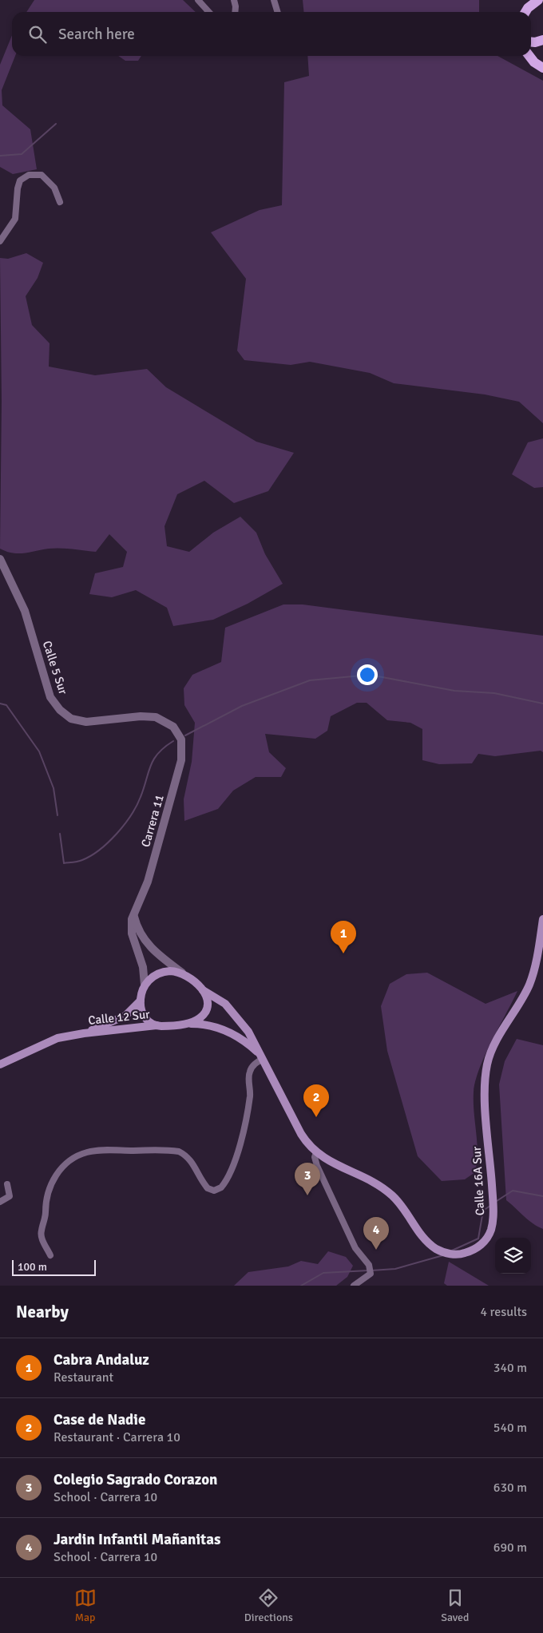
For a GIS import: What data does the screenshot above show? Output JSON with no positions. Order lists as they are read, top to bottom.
{
  "streets": {
    "main road": ["Calle 12 Sur", "Calle 16A Sur"],
    "street": ["Calle 5 Sur", "Carrera 11"]
  },
  "crossings": [
    ["Calle 5 Sur", "Carrera 11"],
    ["Carrera 11", "Calle 12 Sur"],
    ["Carrera 11", "Calle 16A Sur"],
    ["Calle 12 Sur", "Calle 16A Sur"]
  ],
  "scale_bar": "100 m",
  "page": {
    "search": "Search here",
    "pins": [
      "1",
      "2",
      "3",
      "4"
    ],
    "scale": "100 m",
    "heading": ["Nearby", "4 results"],
    "list": [
      {
        "mark": "1",
        "name": "Cabra Andaluz",
        "note": "Restaurant",
        "value": "340 m"
      },
      {
        "mark": "2",
        "name": "Case de Nadie",
        "note": "Restaurant · Carrera 10",
        "value": "540 m"
      },
      {
        "mark": "3",
        "name": "Colegio Sagrado Corazon",
        "note": "School · Carrera 10",
        "value": "630 m"
      },
      {
        "mark": "4",
        "name": "Jardin Infantil Mañanitas",
        "note": "School · Carrera 10",
        "value": "690 m"
      }
    ],
    "nav": ["Map", "Directions", "Saved"]
  }
}
